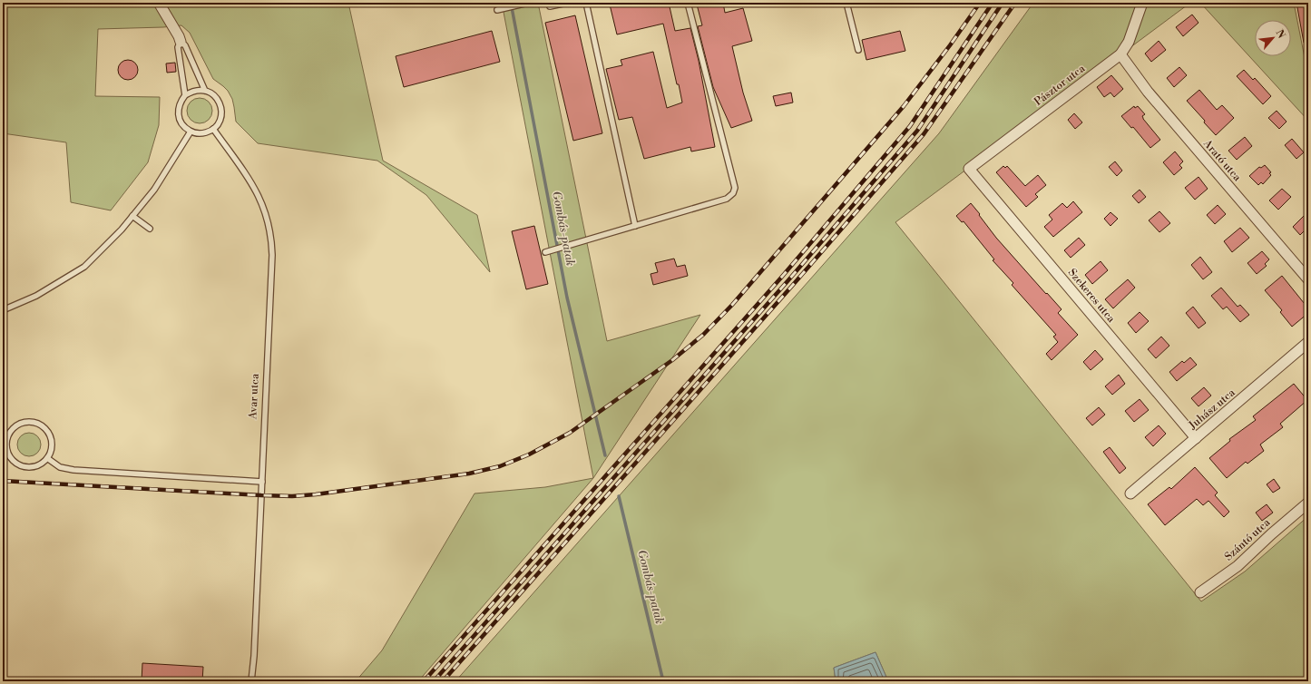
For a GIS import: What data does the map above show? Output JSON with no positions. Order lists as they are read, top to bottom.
{
  "streets": {
    "street": [
      "Pásztor utca",
      "Arató utca",
      "Szekeres utca",
      "Juhász utca",
      "Szántó utca"
    ],
    "lane": ["Avar utca"]
  },
  "crossings": [
    ["Pásztor utca", "Arató utca"],
    ["Pásztor utca", "Szekeres utca"],
    ["Szekeres utca", "Juhász utca"]
  ],
  "water": ["Gombás-patak"],
  "north": "top right"
}
